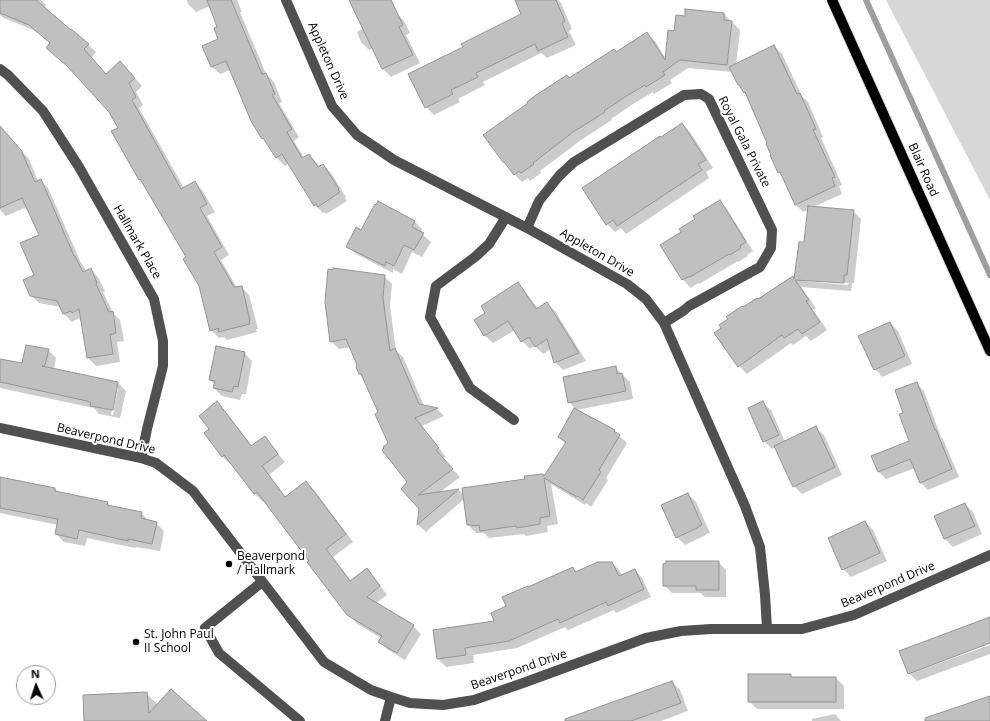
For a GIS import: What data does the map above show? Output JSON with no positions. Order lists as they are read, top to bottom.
{
  "streets": {
    "main road": ["Blair Road"],
    "street": [
      "Appleton Drive",
      "Royal Gala Private",
      "Hallmark Place",
      "Beaverpond Drive"
    ]
  },
  "crossings": [
    ["Appleton Drive", "Royal Gala Private"],
    ["Appleton Drive", "Beaverpond Drive"],
    ["Hallmark Place", "Beaverpond Drive"]
  ],
  "places": ["Beaverpond / Hallmark", "St. John Paul II School"],
  "north": "top"
}
